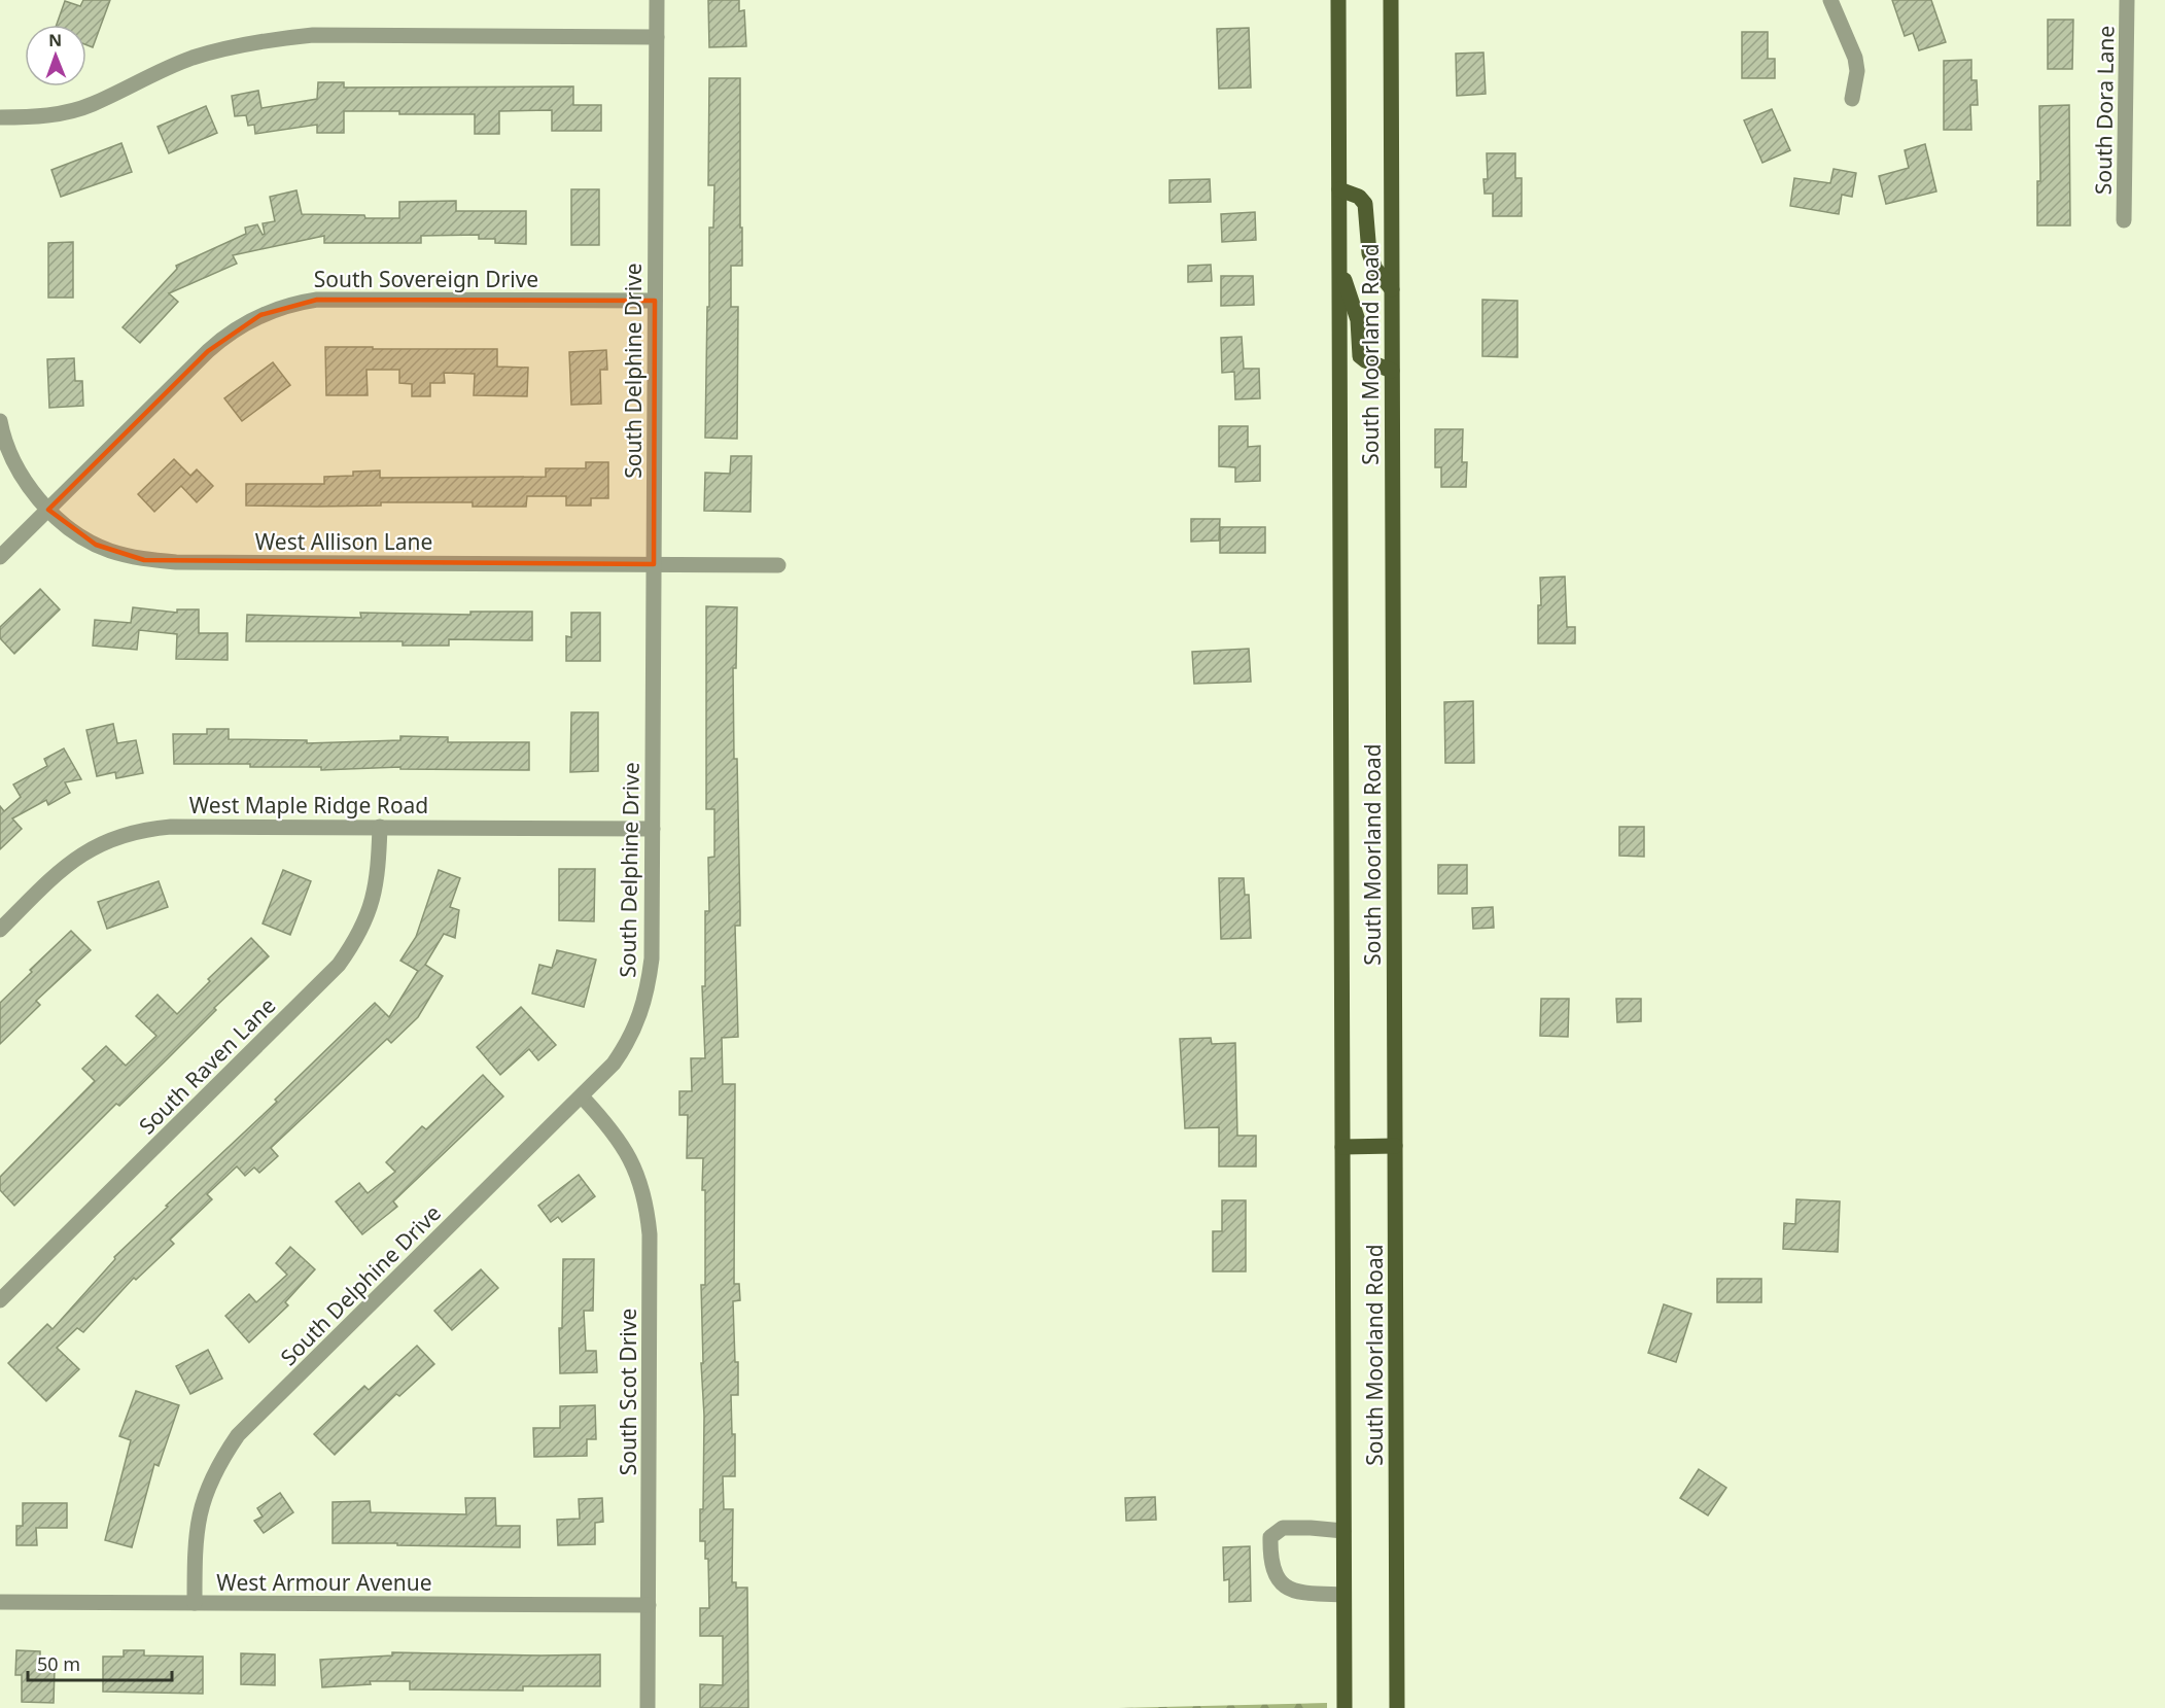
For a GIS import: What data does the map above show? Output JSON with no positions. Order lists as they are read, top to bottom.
{
  "streets": {
    "main road": ["South Moorland Road"],
    "street": [
      "South Dora Lane",
      "South Sovereign Drive",
      "South Delphine Drive",
      "West Allison Lane",
      "West Maple Ridge Road",
      "South Raven Lane",
      "South Scot Drive",
      "West Armour Avenue"
    ]
  },
  "crossings": [
    ["South Sovereign Drive", "South Delphine Drive"],
    ["South Sovereign Drive", "West Allison Lane"],
    ["South Delphine Drive", "West Allison Lane"],
    ["South Delphine Drive", "West Maple Ridge Road"],
    ["South Delphine Drive", "South Scot Drive"],
    ["South Delphine Drive", "West Armour Avenue"],
    ["West Maple Ridge Road", "South Raven Lane"],
    ["South Scot Drive", "West Armour Avenue"]
  ],
  "scale_bar": "50 m",
  "north": "top"
}
